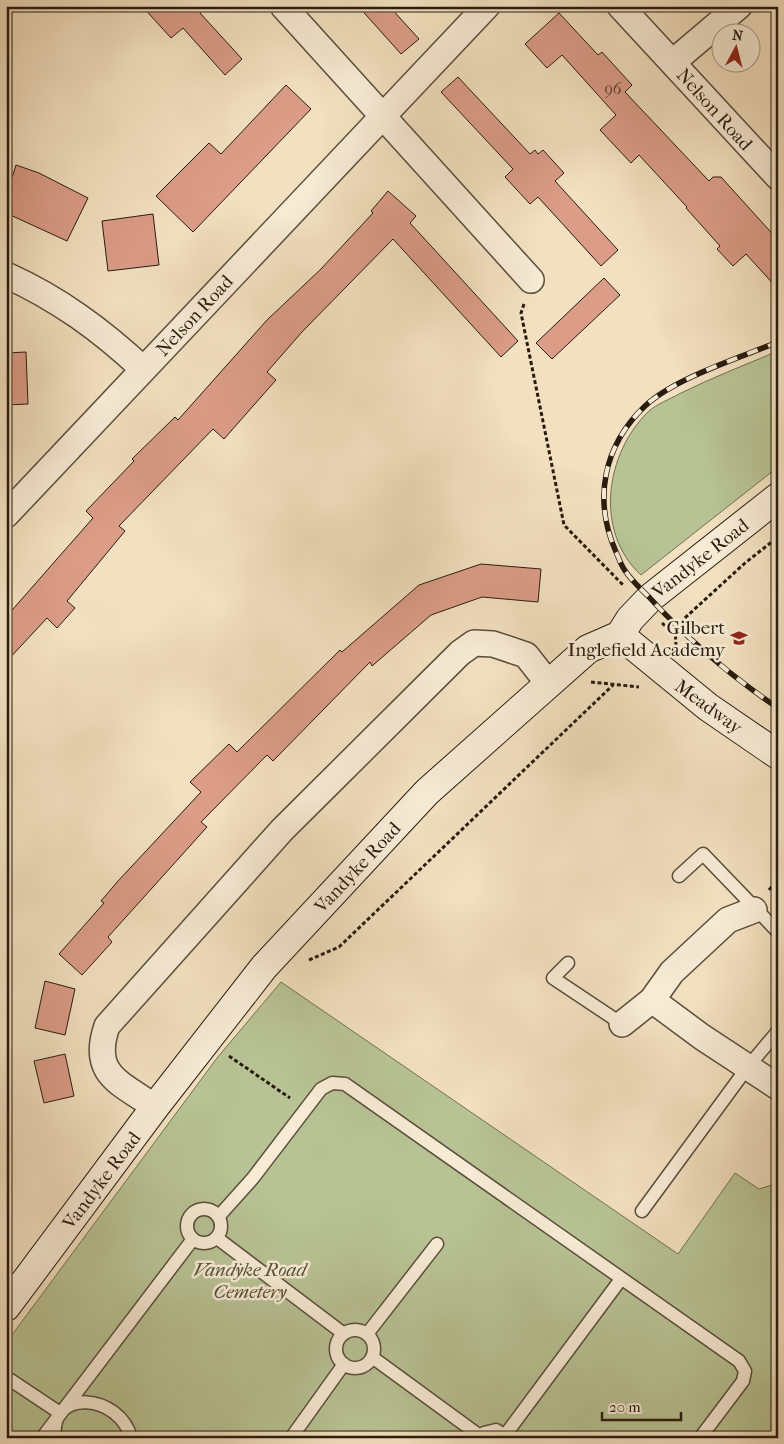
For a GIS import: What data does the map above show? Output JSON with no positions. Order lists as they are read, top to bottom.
{
  "streets": {
    "street": ["Nelson Road", "Vandyke Road", "Meadway"]
  },
  "crossings": [
    ["Vandyke Road", "Meadway"]
  ],
  "parks": ["Vandyke Road Cemetery"],
  "places": {
    "school or university": ["Gilbert Inglefield Academy"]
  },
  "house_numbers": ["96"],
  "scale_bar": "20 m",
  "north": "top"
}
